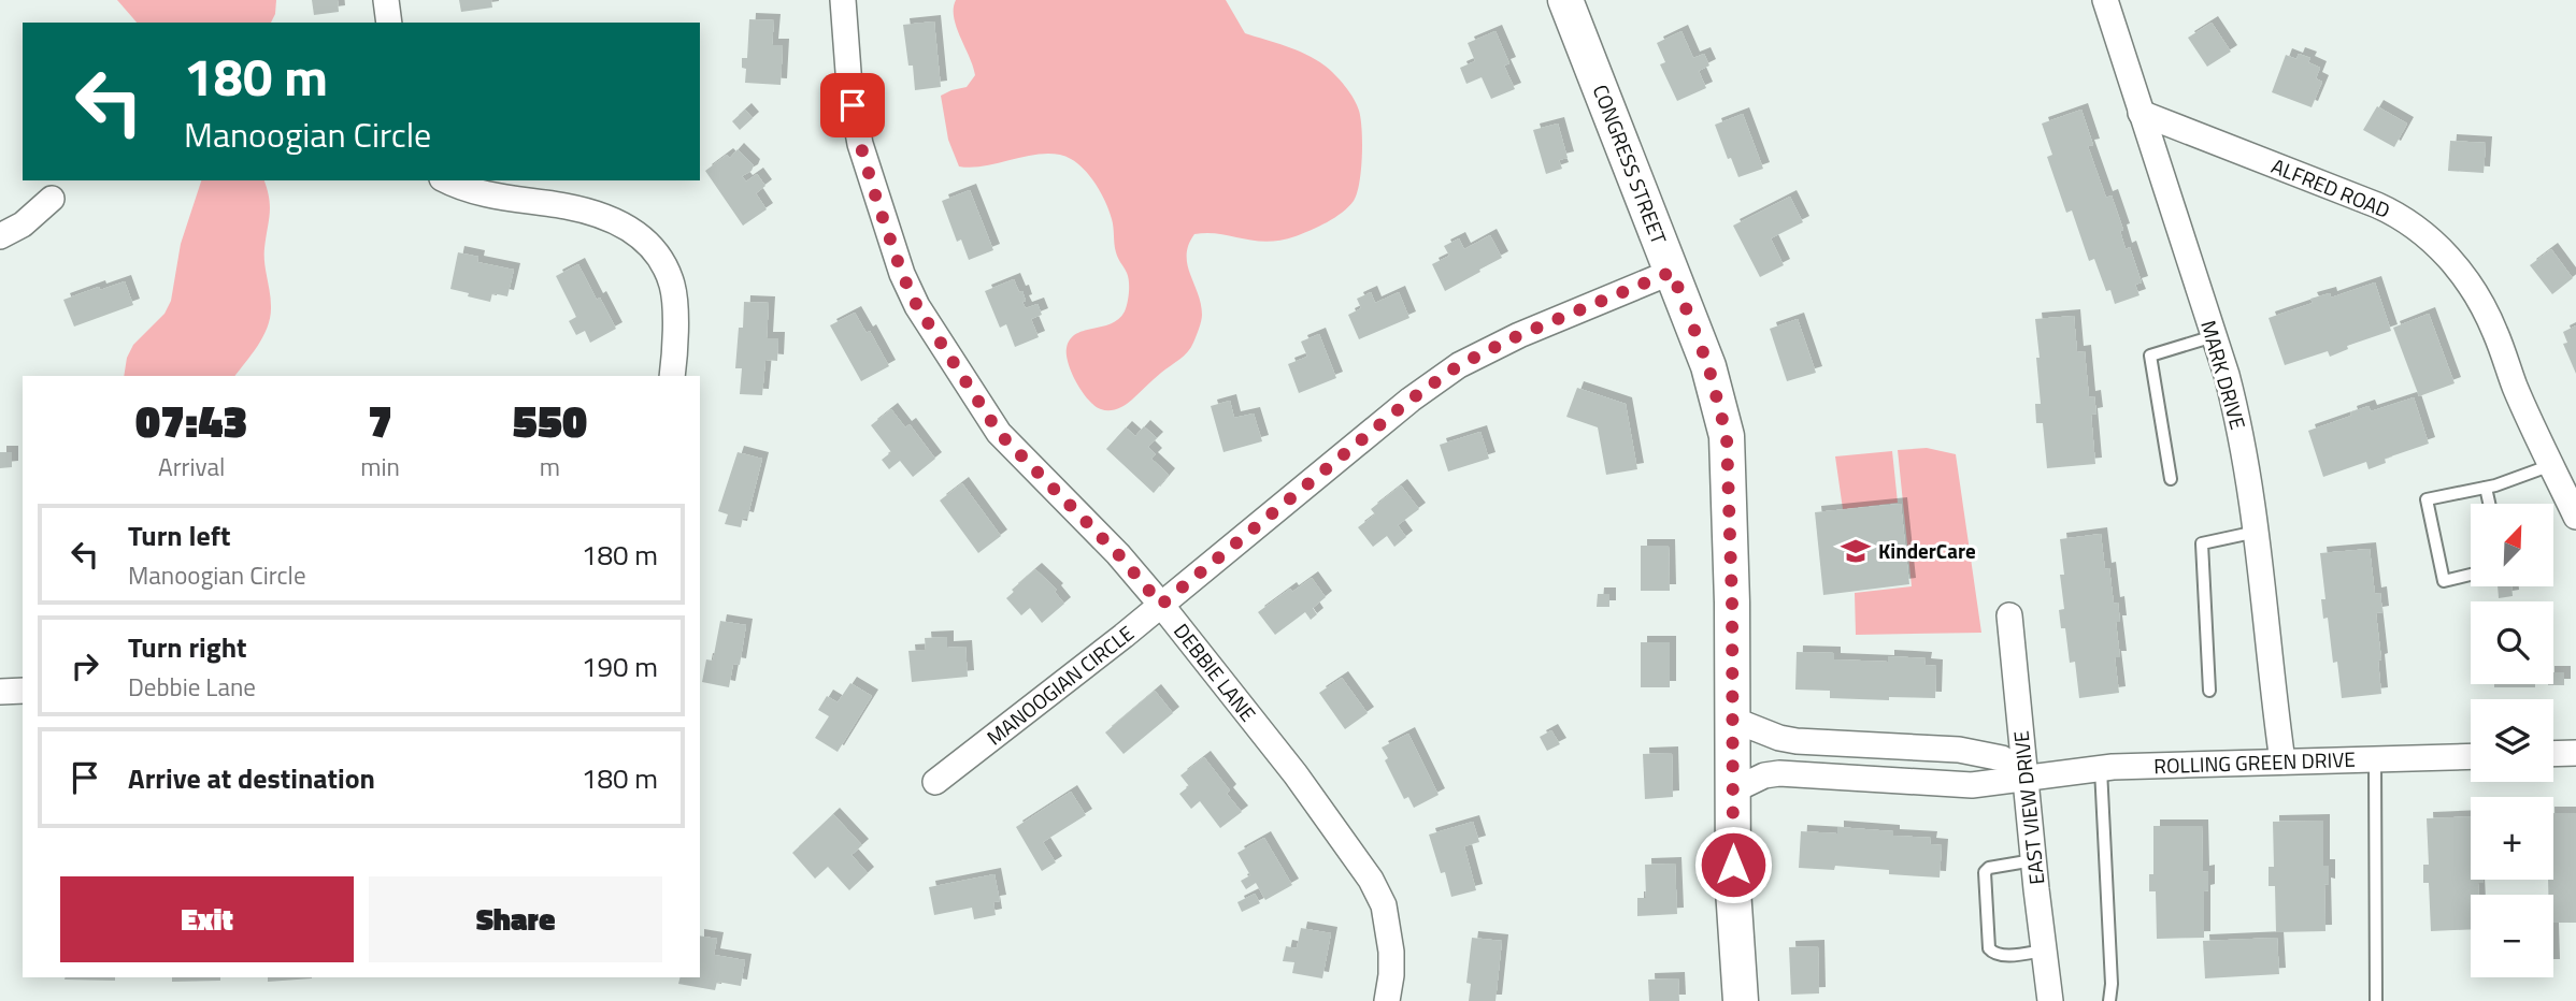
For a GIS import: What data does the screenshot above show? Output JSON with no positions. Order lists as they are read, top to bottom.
{
  "streets": {
    "main road": ["CONGRESS STREET"],
    "street": [
      "ALFRED ROAD",
      "MARK DRIVE",
      "DEBBIE LANE",
      "MANOOGIAN CIRCLE",
      "ROLLING GREEN DRIVE",
      "EAST VIEW DRIVE"
    ]
  },
  "crossings": [
    ["CONGRESS STREET", "MANOOGIAN CIRCLE"],
    ["CONGRESS STREET", "ROLLING GREEN DRIVE"],
    ["ALFRED ROAD", "MARK DRIVE"],
    ["MARK DRIVE", "ROLLING GREEN DRIVE"],
    ["DEBBIE LANE", "MANOOGIAN CIRCLE"],
    ["ROLLING GREEN DRIVE", "EAST VIEW DRIVE"]
  ],
  "places": {
    "school or university": ["KinderCare"]
  },
  "north": "top right",
  "page": {
    "turn": ["180 m", "Manoogian Circle"],
    "eta": [
      "07:43",
      "Arrival",
      "7",
      "min",
      "550",
      "m"
    ],
    "map_buttons": ["+", "−"],
    "list": [
      {
        "name": "Turn left",
        "note": "Manoogian Circle",
        "value": "180 m"
      },
      {
        "name": "Turn right",
        "note": "Debbie Lane",
        "value": "190 m"
      },
      {
        "name": "Arrive at destination",
        "value": "180 m"
      }
    ],
    "buttons": ["Exit", "Share"]
  }
}
